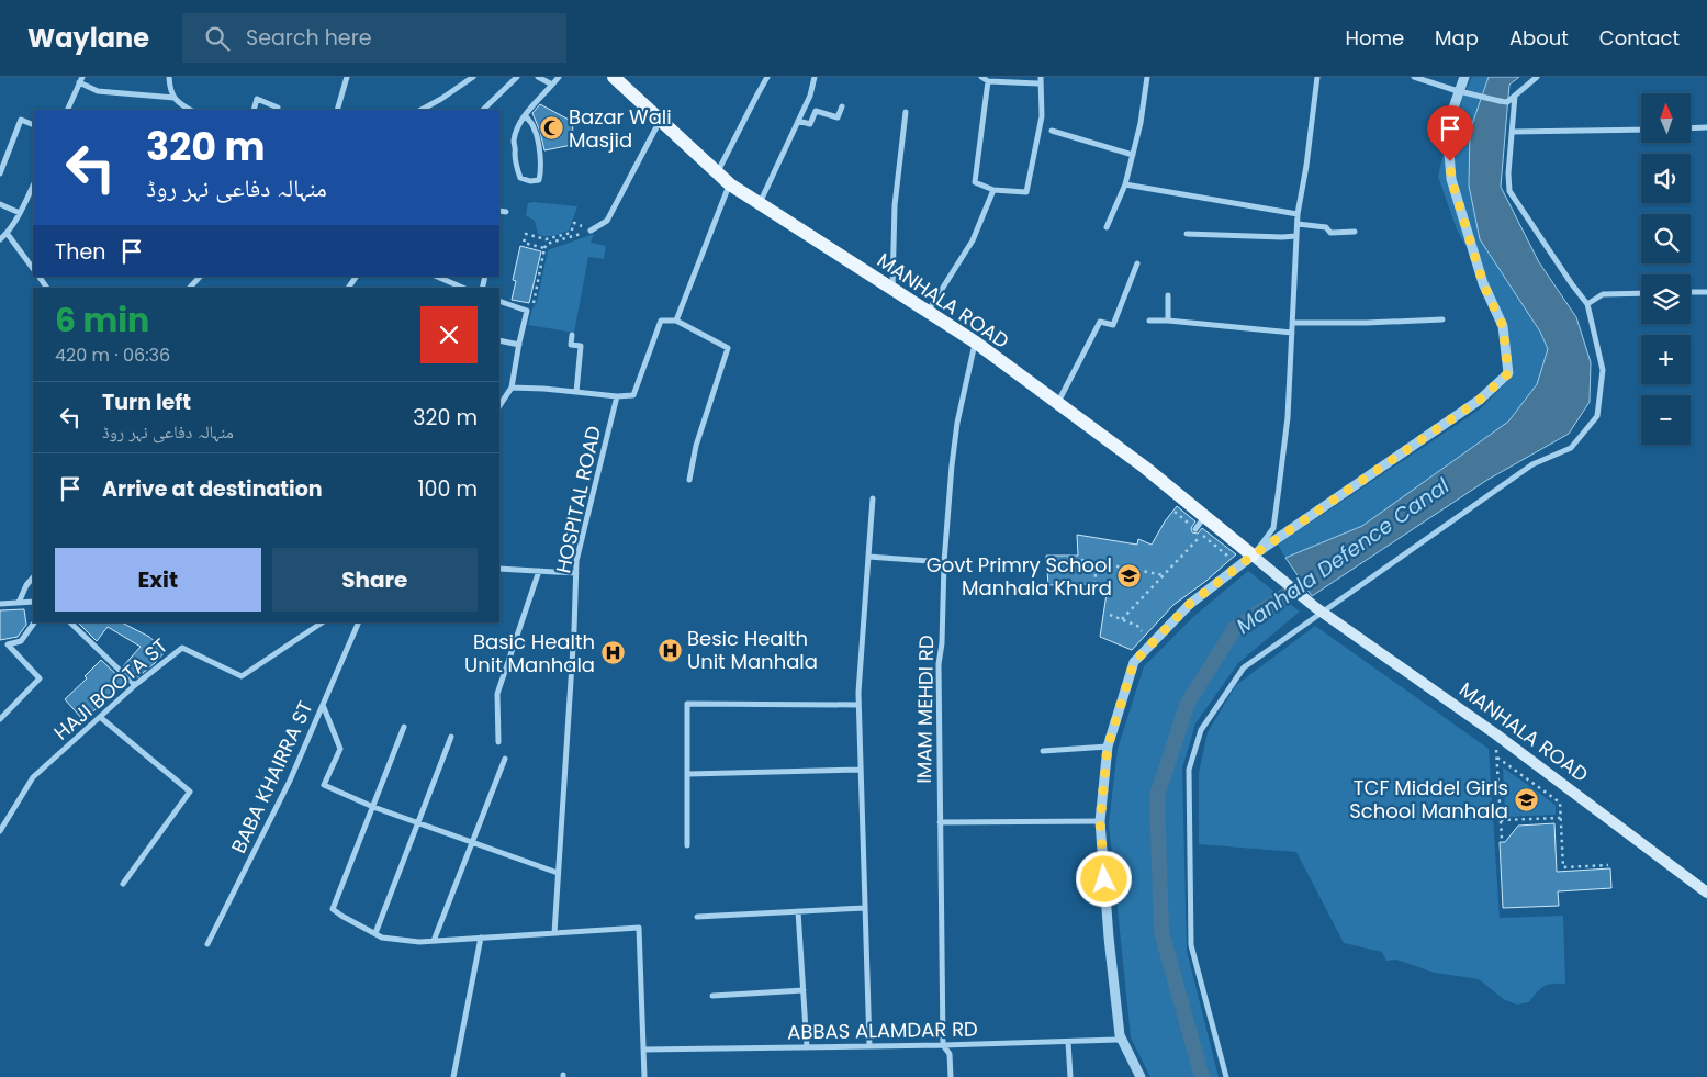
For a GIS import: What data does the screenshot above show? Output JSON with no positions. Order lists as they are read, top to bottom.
{
  "streets": {
    "main road": ["MANHALA ROAD"],
    "street": [
      "HOSPITAL ROAD",
      "HAJI BOOTA ST",
      "IMAM MEHDI RD",
      "BABA KHAIRRA ST",
      "ABBAS ALAMDAR RD"
    ]
  },
  "crossings": [
    ["MANHALA ROAD", "IMAM MEHDI RD"],
    ["IMAM MEHDI RD", "ABBAS ALAMDAR RD"]
  ],
  "water": ["Manhala Defence Canal"],
  "places": {
    "mosque": ["Bazar Wali Masjid"],
    "school or university": ["Govt Primry School Manhala Khurd", "TCF Middel Girls School Manhala"],
    "hospital": ["Besic Health Unit Manhala", "Basic Health Unit Manhala"]
  },
  "north": "top",
  "page": {
    "header": "Waylane",
    "search": "Search here",
    "nav": [
      "Home",
      "Map",
      "About",
      "Contact"
    ],
    "map_buttons": ["+", "−"],
    "turn": ["320 m", "منہالہ دفاعی نہر روڈ"],
    "then": "Then",
    "heading": ["6 min", "420 m · 06:36"],
    "list": [
      {
        "name": "Turn left",
        "note": "منہالہ دفاعی نہر روڈ",
        "value": "320 m"
      },
      {
        "name": "Arrive at destination",
        "value": "100 m"
      }
    ],
    "buttons": ["Exit", "Share"]
  }
}
